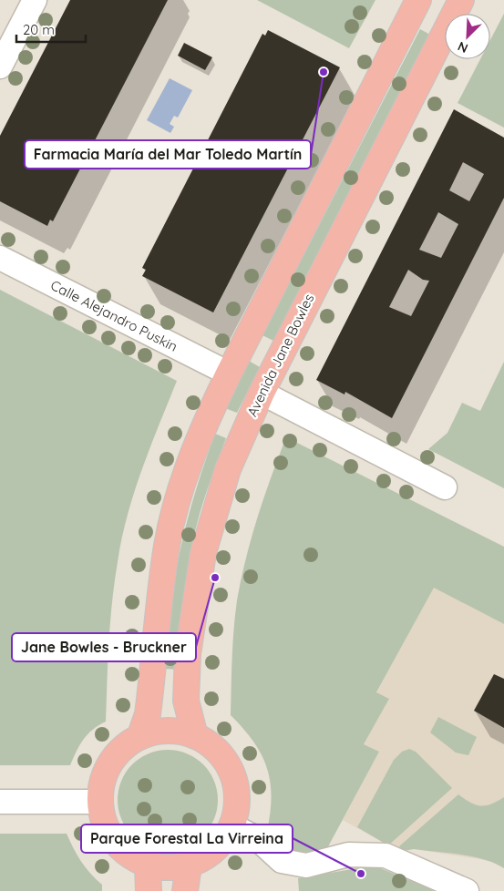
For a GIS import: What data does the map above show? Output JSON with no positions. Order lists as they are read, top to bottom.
{
  "streets": {
    "main road": ["Avenida Jane Bowles"],
    "street": ["Calle Alejandro Puskin"]
  },
  "places": ["Farmacia María del Mar Toledo Martín", "Jane Bowles - Bruckner", "Parque Forestal La Virreina"],
  "scale_bar": "20 m",
  "north": "bottom left"
}
